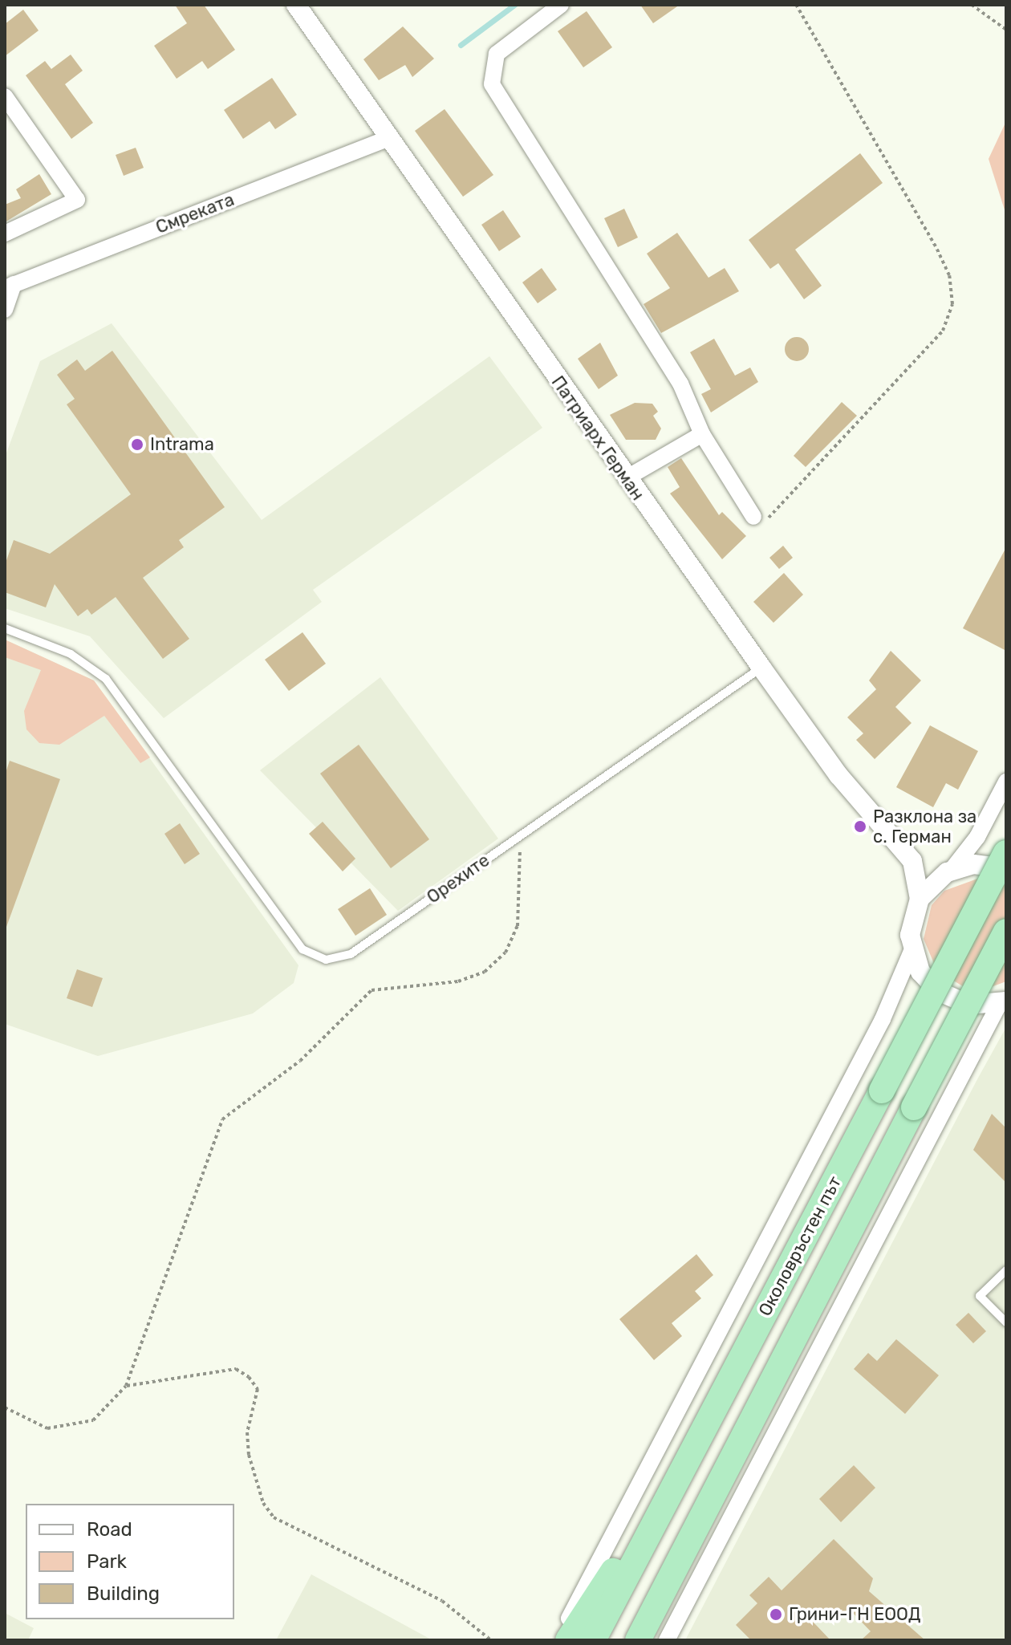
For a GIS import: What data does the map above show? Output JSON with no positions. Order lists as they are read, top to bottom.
{
  "streets": {
    "highway": ["Околовръстен път"],
    "street": ["Смреката", "Патриарх Герман"],
    "lane": ["Орехите"]
  },
  "crossings": [
    ["Смреката", "Патриарх Герман"],
    ["Патриарх Герман", "Орехите"]
  ],
  "places": ["Intrama", "Разклона за с. Герман", "Грини-ГН ЕООД"],
  "legend": ["Road", "Park", "Building"]
}
